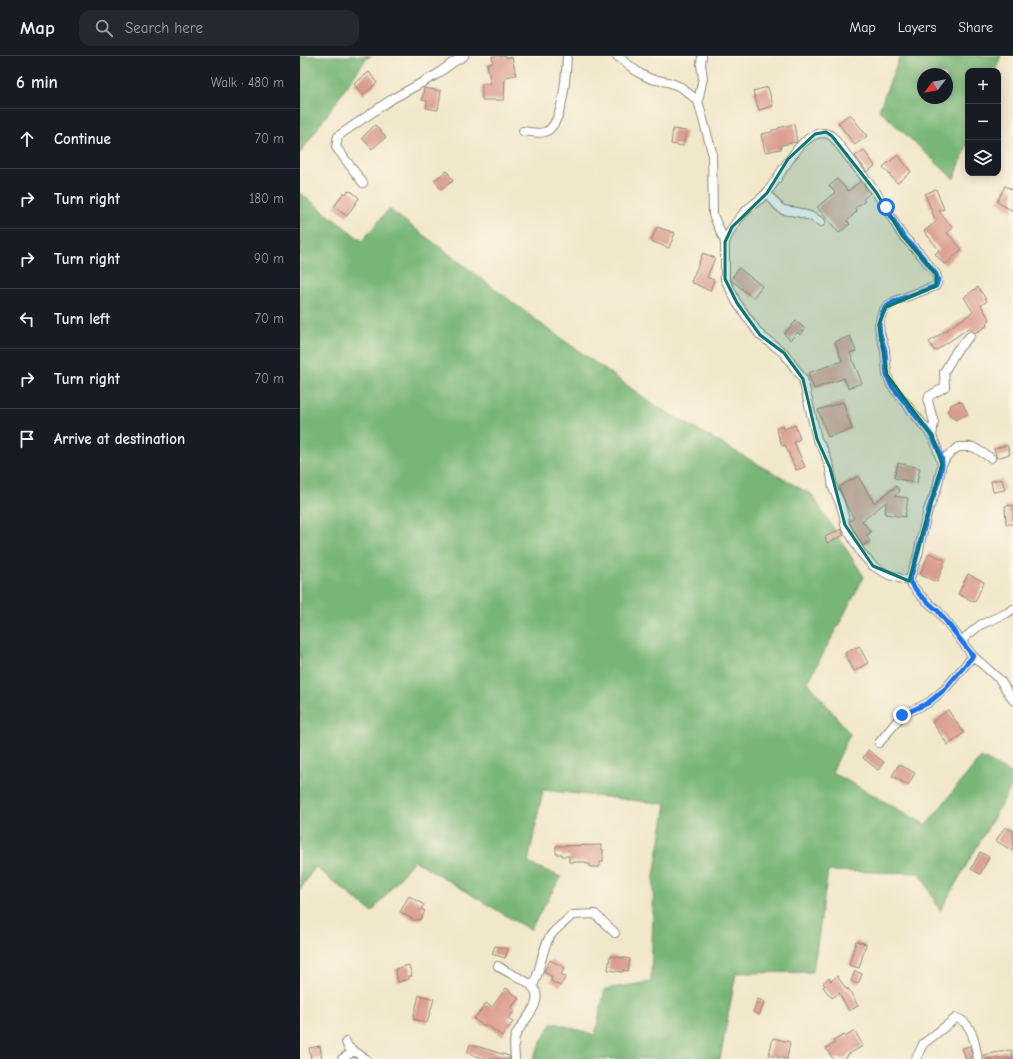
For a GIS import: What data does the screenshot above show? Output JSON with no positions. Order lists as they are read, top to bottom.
{
  "north": "bottom left",
  "page": {
    "header": "Map",
    "search": "Search here",
    "nav": ["Map", "Layers", "Share"],
    "heading": ["6 min", "Walk · 480 m"],
    "map_buttons": ["+", "−"],
    "list": [
      ["Continue", "70 m"],
      ["Turn right", "180 m"],
      ["Turn right", "90 m"],
      ["Turn left", "70 m"],
      ["Turn right", "70 m"],
      "Arrive at destination"
    ]
  }
}
